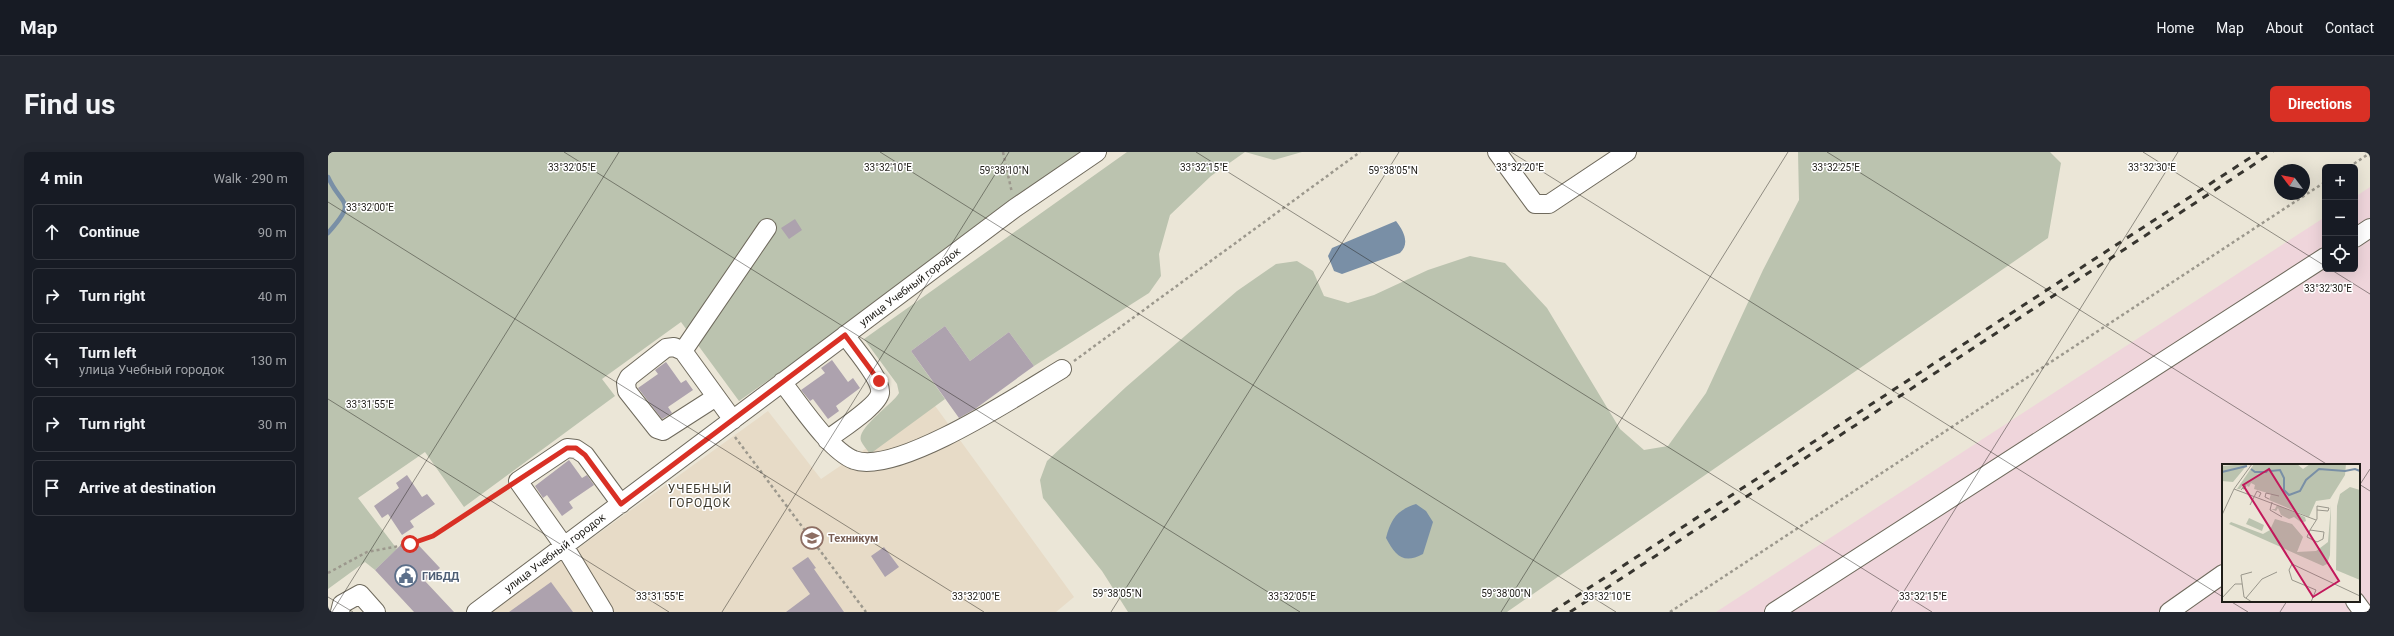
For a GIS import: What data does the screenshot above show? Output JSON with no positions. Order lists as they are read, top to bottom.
{
  "streets": {
    "lane": ["улица Учебный городок"]
  },
  "districts": ["УЧЕБНЫЙ ГОРОДОК"],
  "places": {
    "school or university": ["Техникум"],
    "public building": ["ГИБДД"]
  },
  "north": "top left",
  "page": {
    "header": "Map",
    "nav": [
      "Home",
      "Map",
      "About",
      "Contact"
    ],
    "buttons": "Directions",
    "title": "Find us",
    "heading": ["4 min", "Walk · 290 m"],
    "map_buttons": ["+", "−"],
    "list": [
      ["Continue", "90 m"],
      ["Turn right", "40 m"],
      ["Turn left", "улица Учебный городок", "130 m"],
      ["Turn right", "30 m"],
      "Arrive at destination"
    ]
  },
  "coordinates": [
    "33°32'05\"E",
    "33°32'10\"E",
    "33°32'15\"E",
    "33°32'20\"E",
    "33°32'25\"E",
    "33°32'30\"E",
    "59°38'10\"N",
    "59°38'05\"N",
    "33°32'00\"E",
    "33°31'55\"E",
    "59°38'00\"N"
  ]
}
